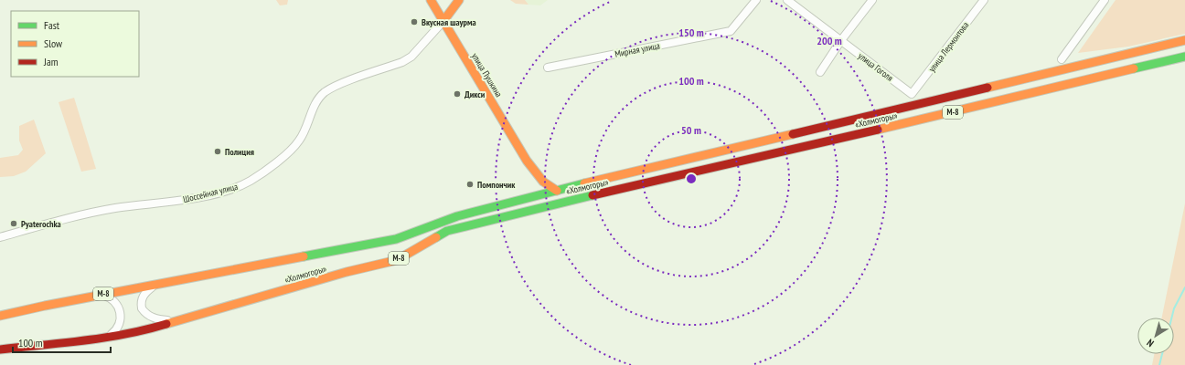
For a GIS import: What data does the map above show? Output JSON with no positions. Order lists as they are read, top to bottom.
{
  "streets": {
    "main road": ["улица Пушкина", "М-8", "«Холмогоры»"],
    "street": [
      "улица Лермонтова",
      "Мирная улица",
      "улица Гоголя",
      "Шоссейная улица"
    ]
  },
  "crossings": [
    ["улица Лермонтова", "улица Гоголя"],
    ["улица Пушкина", "Шоссейная улица"]
  ],
  "places": [
    "Вкусная шаурма",
    "Дикси",
    "Полиция",
    "Помпончик",
    "Pyaterochka"
  ],
  "legend": ["Fast", "Slow", "Jam"],
  "scale_bar": "100 m",
  "north": "bottom left",
  "rings": [
    "150 m",
    "200 m",
    "100 m",
    "50 m"
  ]
}
